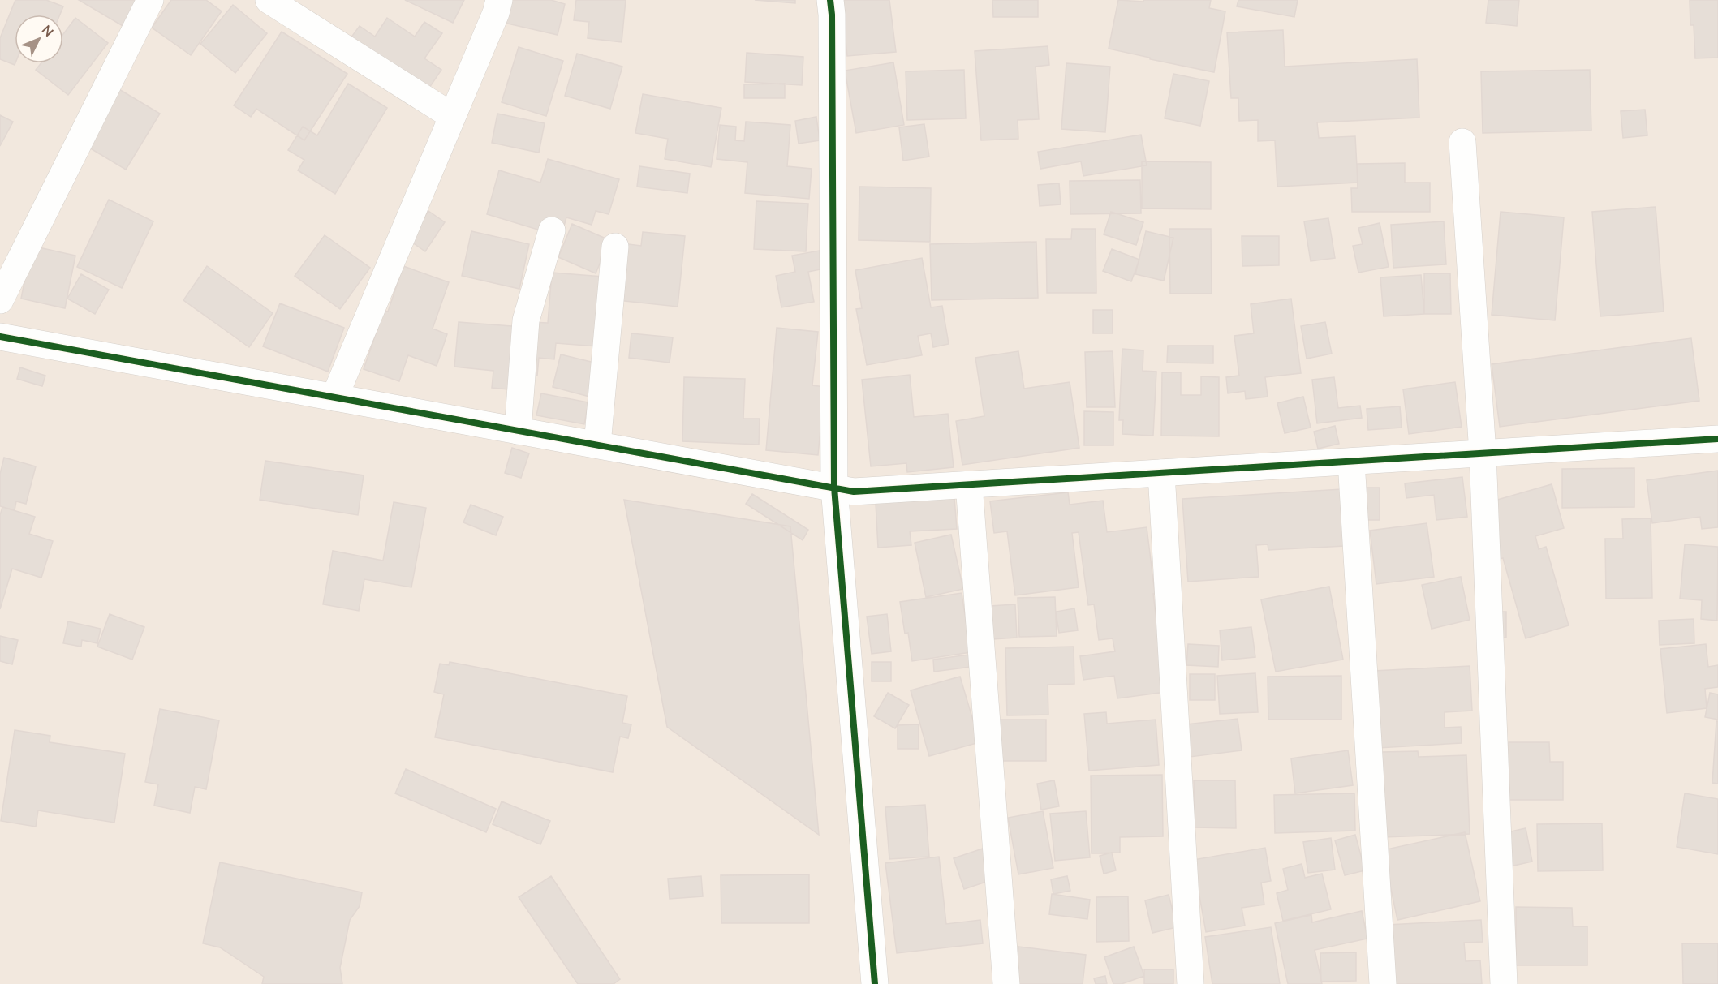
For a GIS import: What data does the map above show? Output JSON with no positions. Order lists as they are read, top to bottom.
{
  "north": "top right"
}
